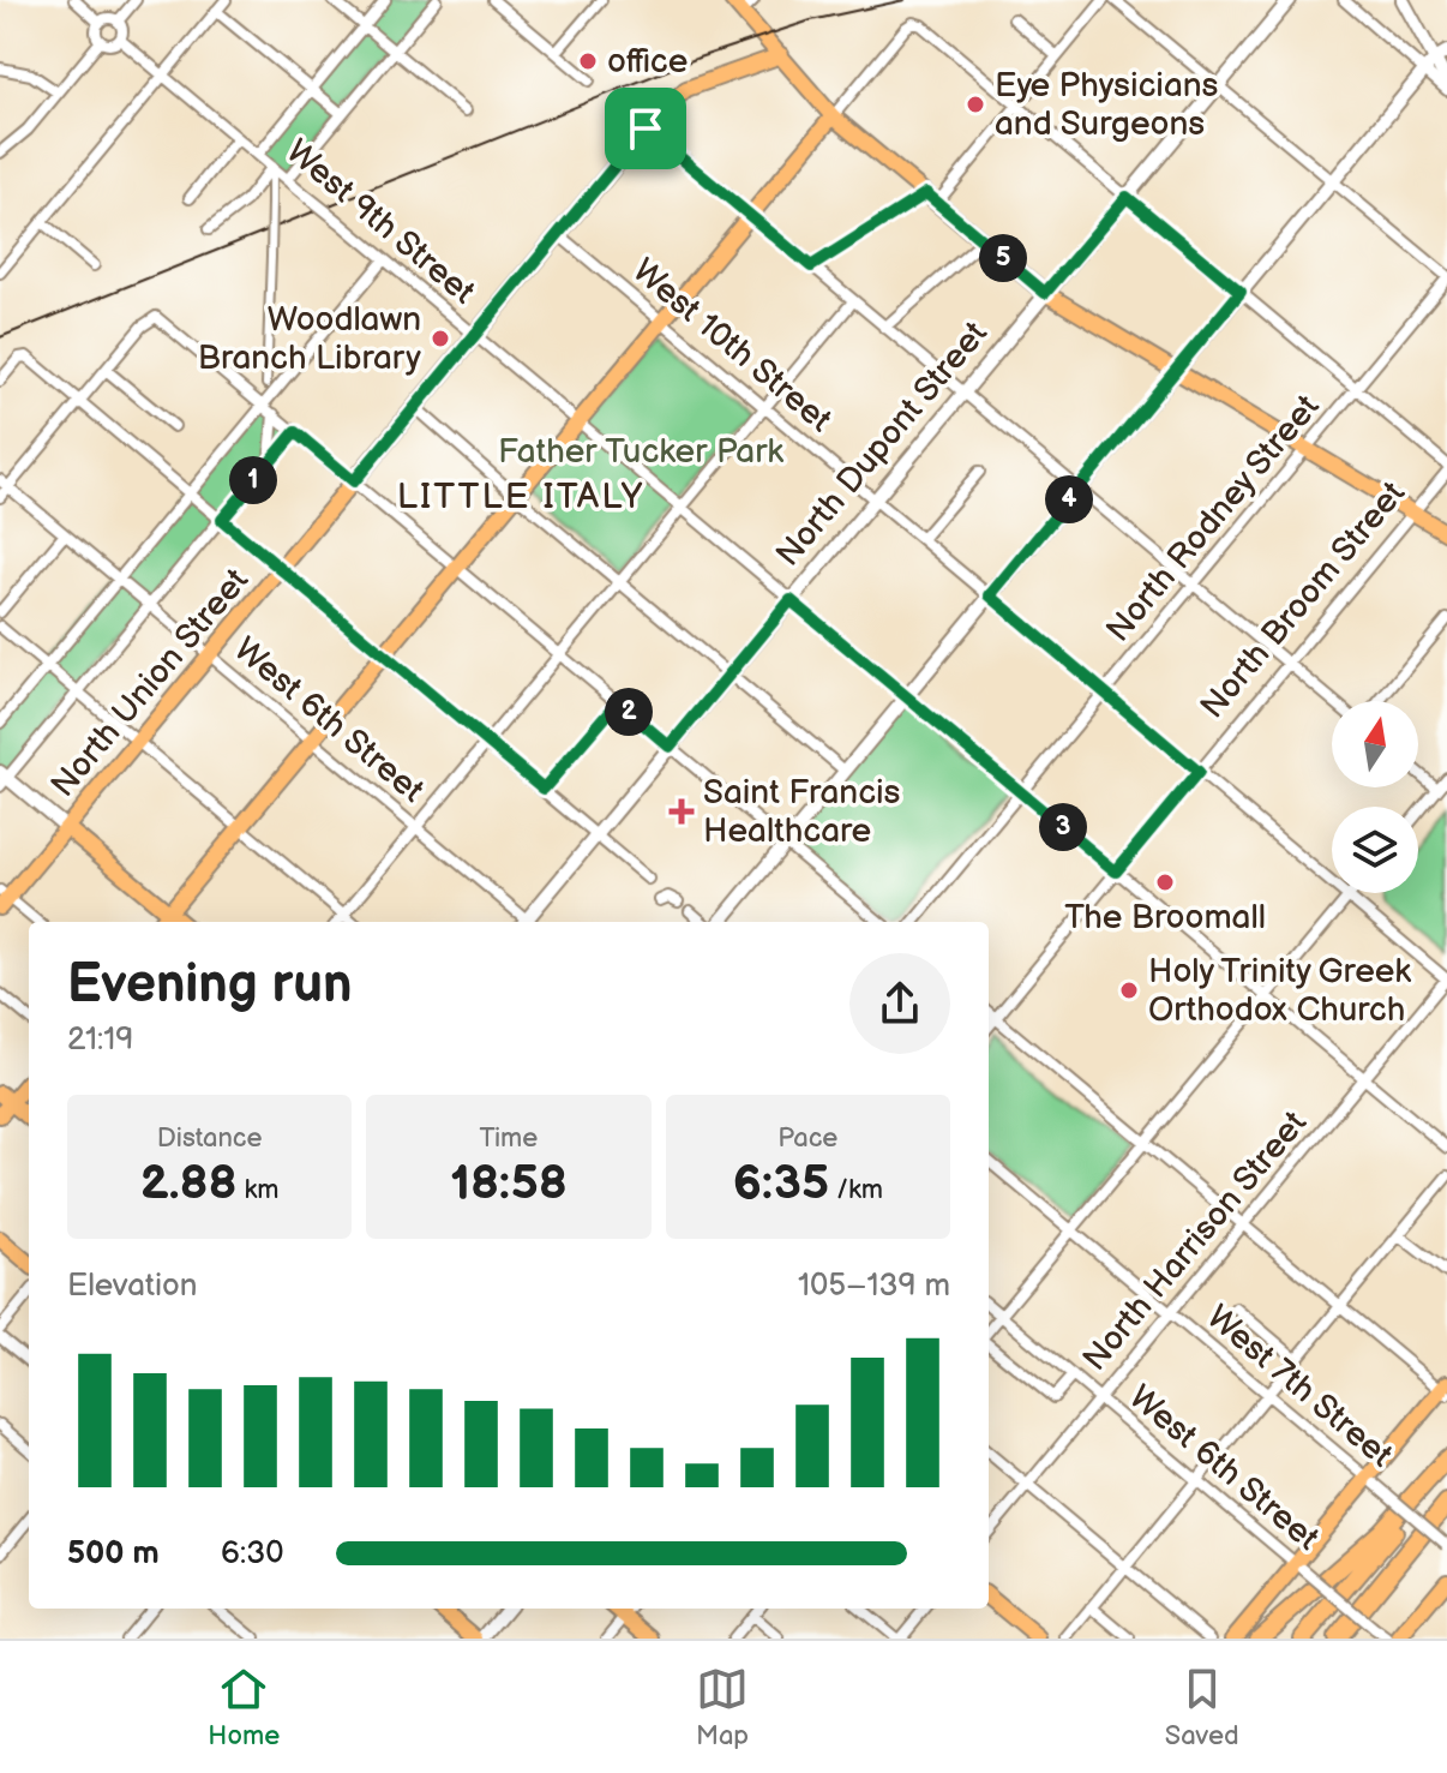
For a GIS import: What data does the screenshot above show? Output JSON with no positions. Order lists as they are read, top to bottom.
{
  "streets": {
    "main road": ["North Union Street"],
    "street": [
      "West 9th Street",
      "West 10th Street",
      "North Dupont Street",
      "North Rodney Street",
      "North Broom Street",
      "West 6th Street",
      "North Harrison Street",
      "West 7th Street"
    ]
  },
  "crossings": [
    ["West 9th Street", "North Dupont Street"],
    ["West 9th Street", "North Rodney Street"],
    ["West 9th Street", "North Broom Street"],
    ["West 9th Street", "North Union Street"],
    ["West 9th Street", "North Harrison Street"],
    ["West 10th Street", "North Dupont Street"],
    ["West 10th Street", "North Rodney Street"],
    ["West 10th Street", "North Broom Street"],
    ["West 10th Street", "North Union Street"],
    ["West 10th Street", "North Harrison Street"],
    ["North Union Street", "West 6th Street"],
    ["West 6th Street", "North Harrison Street"],
    ["North Harrison Street", "West 7th Street"]
  ],
  "districts": ["LITTLE ITALY"],
  "parks": ["Father Tucker Park"],
  "places": {
    "other": [
      "office",
      "Eye Physicians and Surgeons",
      "Woodlawn Branch Library",
      "The Broomall",
      "Holy Trinity Greek Orthodox Church"
    ],
    "health": ["Saint Francis Healthcare"]
  },
  "north": "top",
  "page": {
    "pins": [
      "5",
      "1",
      "4",
      "2",
      "3"
    ],
    "heading": ["Evening run", "21:19"],
    "stats": [
      ["Distance", "2.88 km"],
      ["Time", "18:58"],
      ["Pace", "6:35 /km"]
    ],
    "chart": ["Elevation", "105–139 m"],
    "list": [
      {
        "name": "500 m",
        "note": "6:30"
      }
    ],
    "tabs": ["Home", "Map", "Saved"]
  }
}
